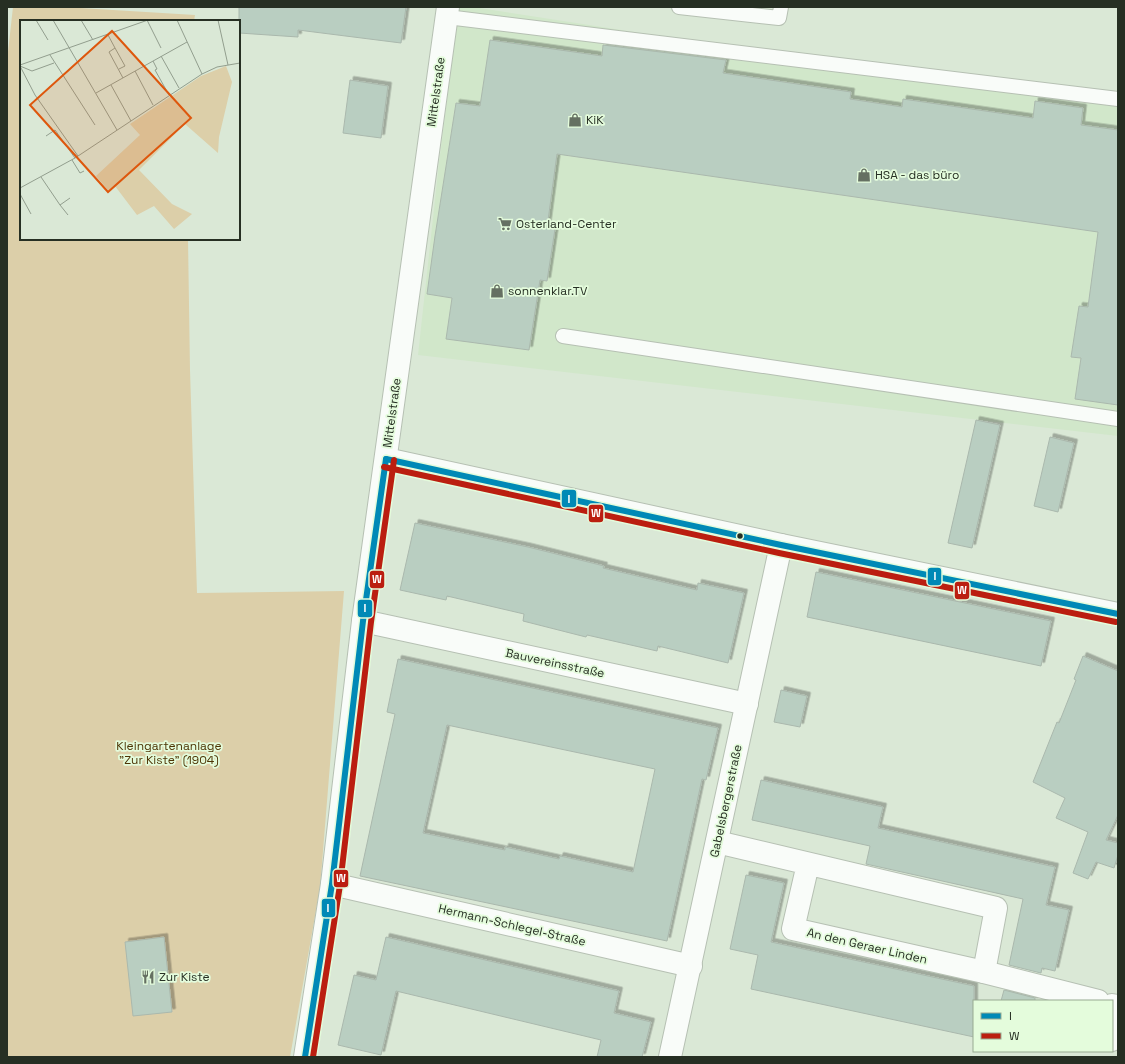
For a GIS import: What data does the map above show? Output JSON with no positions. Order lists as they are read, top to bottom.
{
  "streets": {
    "street": [
      "Mittelstraße",
      "Bauvereinsstraße",
      "Gabelsbergerstraße",
      "Hermann-Schlegel-Straße",
      "An den Geraer Linden"
    ]
  },
  "crossings": [
    ["Mittelstraße", "Bauvereinsstraße"],
    ["Mittelstraße", "Hermann-Schlegel-Straße"],
    ["Bauvereinsstraße", "Gabelsbergerstraße"],
    ["Gabelsbergerstraße", "Hermann-Schlegel-Straße"]
  ],
  "parks": ["Kleingartenanlage \"Zur Kiste\" (1904)"],
  "places": {
    "shop": ["KiK", "HSA - das büro", "sonnenklar.TV"],
    "supermarket": ["Osterland-Center"],
    "restaurant": ["Zur Kiste"]
  },
  "lines": ["transit line I", "transit line W"],
  "legend": ["I", "W"]
}
